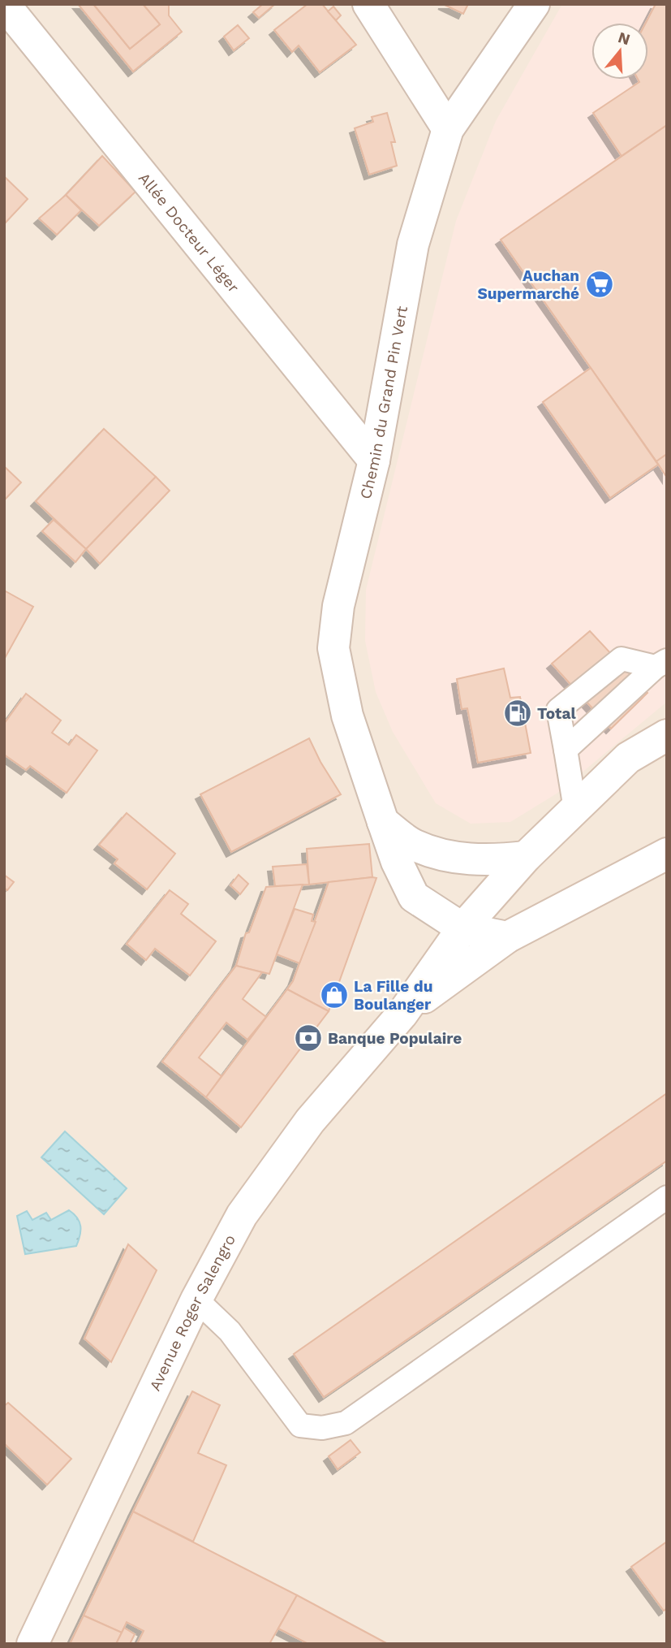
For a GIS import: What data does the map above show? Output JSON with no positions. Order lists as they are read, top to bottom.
{
  "streets": {
    "street": ["Allée Docteur Léger", "Chemin du Grand Pin Vert", "Avenue Roger Salengro"]
  },
  "crossings": [
    ["Allée Docteur Léger", "Chemin du Grand Pin Vert"]
  ],
  "places": {
    "supermarket": ["Auchan Supermarché"],
    "fuel station": ["Total"],
    "shop": ["La Fille du Boulanger"],
    "bank": ["Banque Populaire"]
  },
  "north": "top"
}
